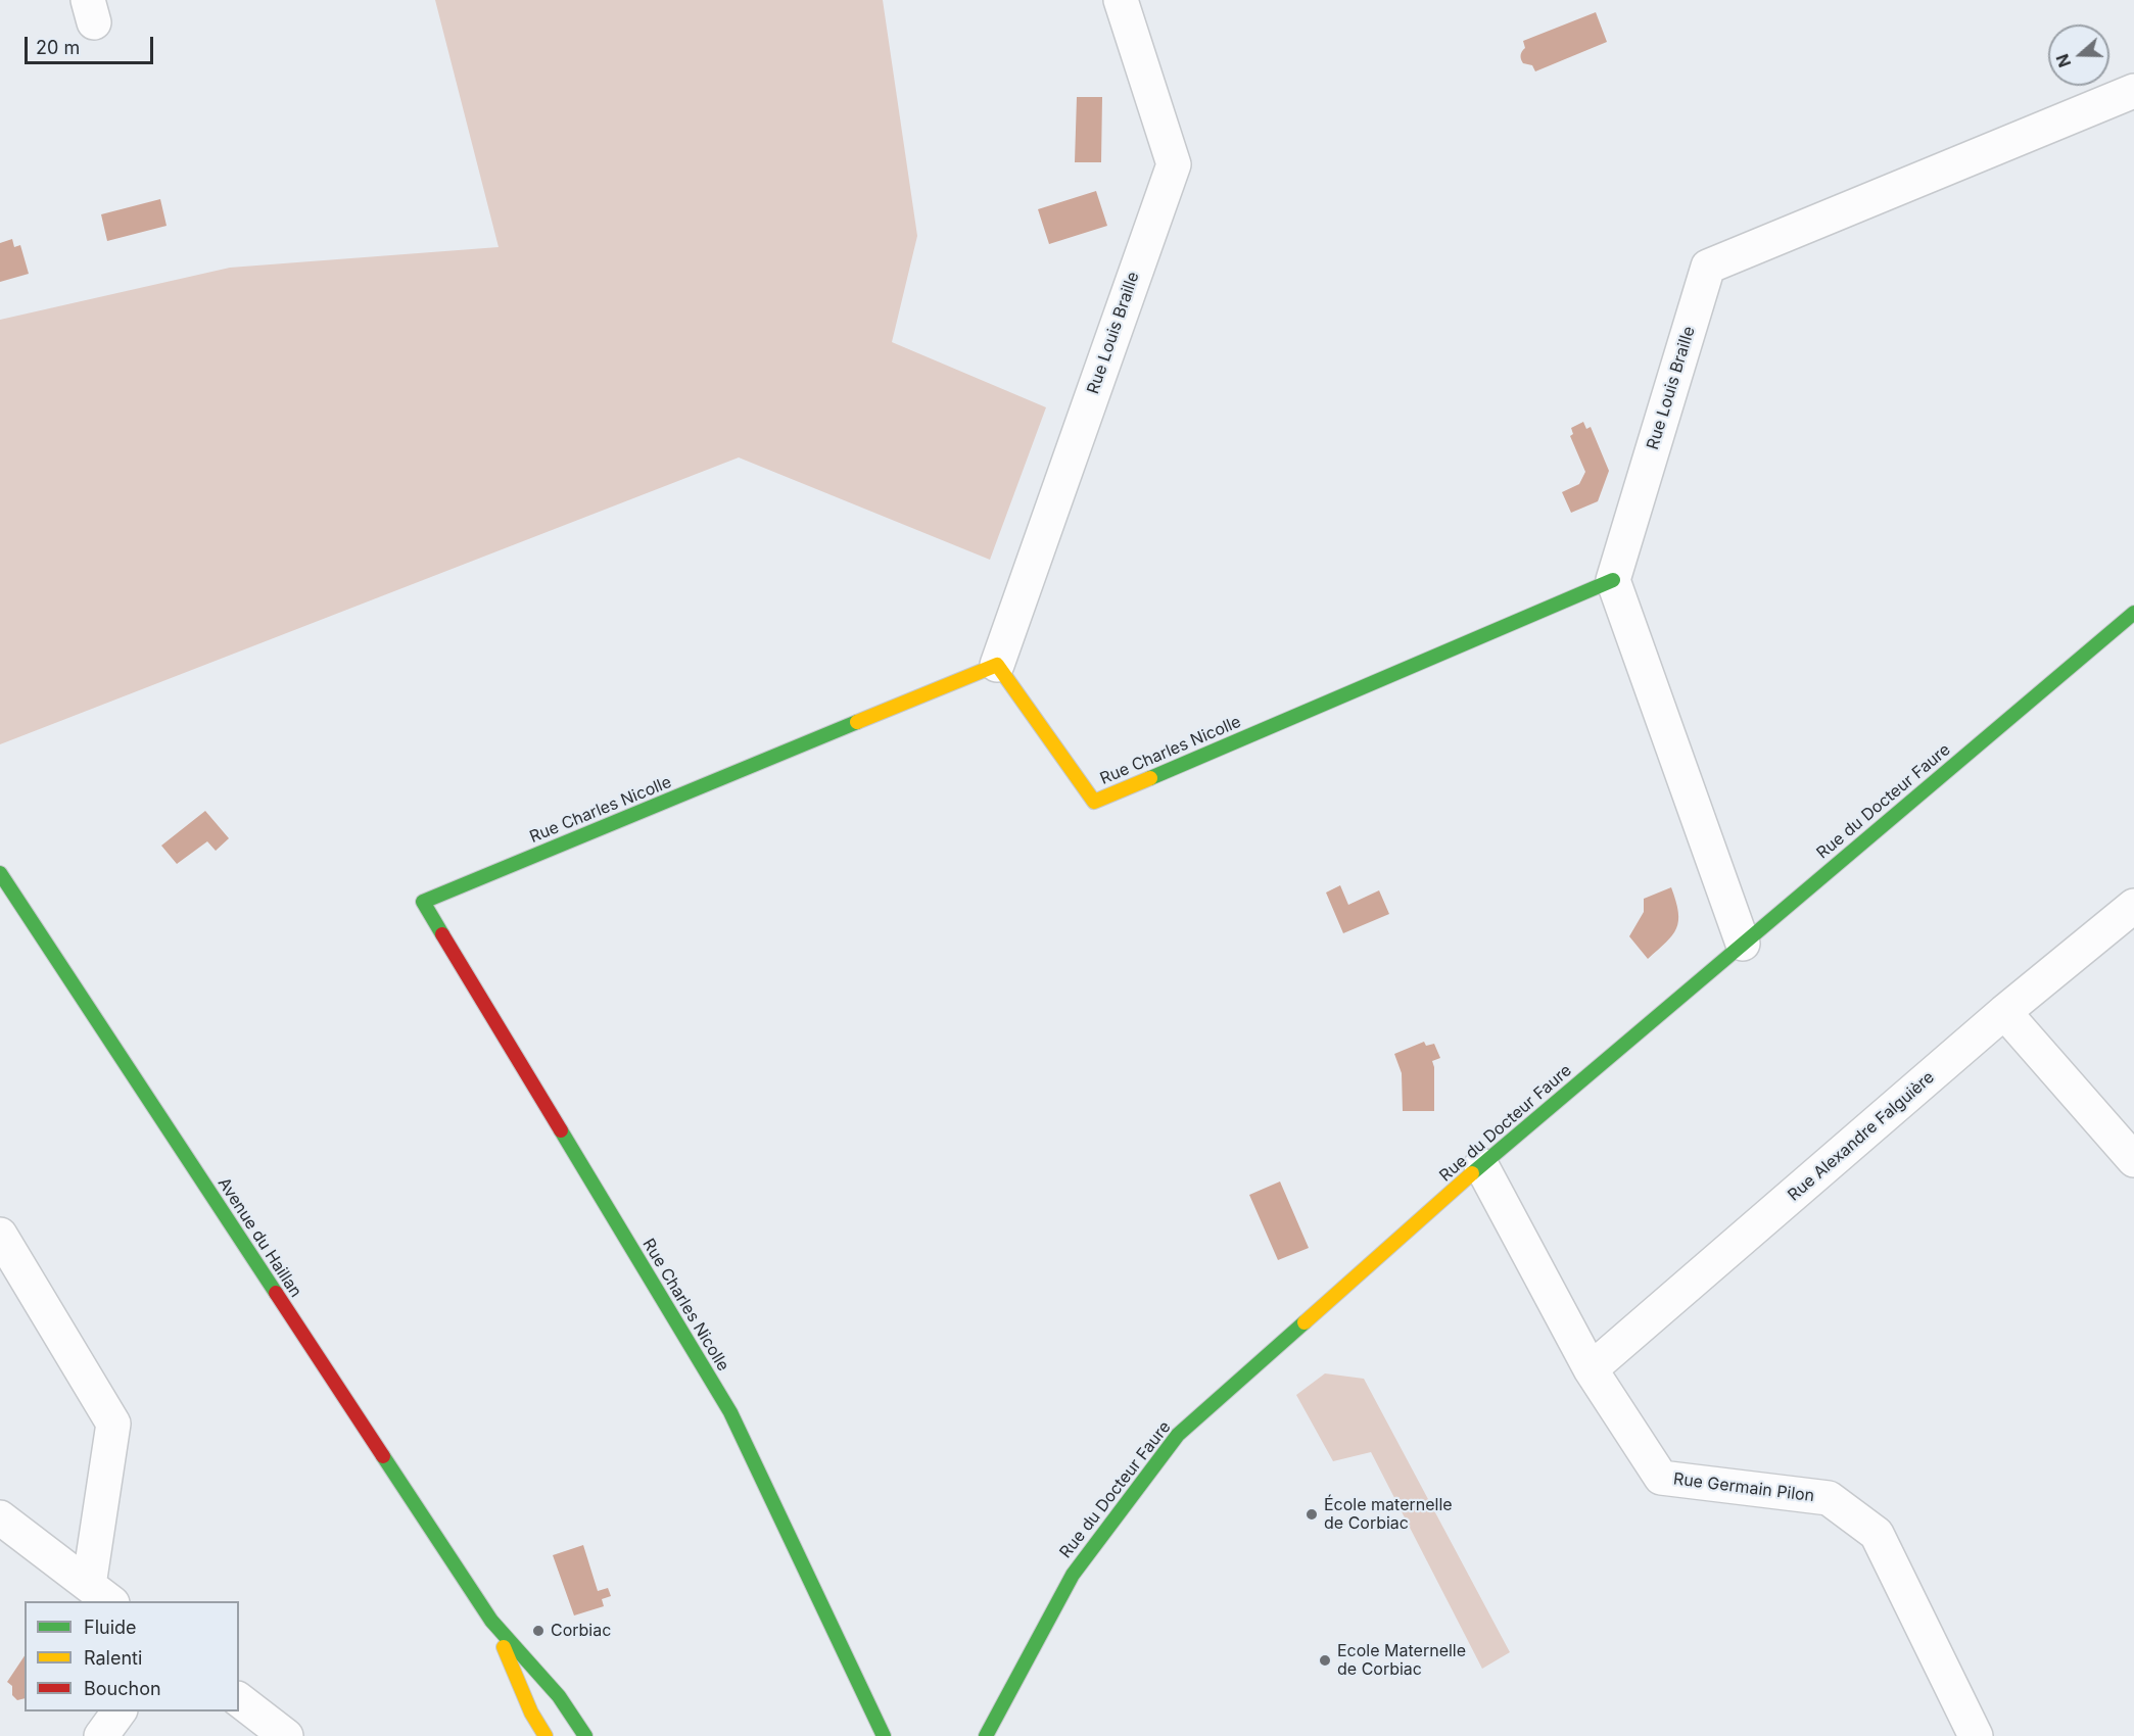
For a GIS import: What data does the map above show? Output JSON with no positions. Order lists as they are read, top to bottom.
{
  "streets": {
    "street": [
      "Rue Louis Braille",
      "Rue Charles Nicolle",
      "Rue du Docteur Faure",
      "Rue Alexandre Falguière",
      "Avenue du Haillan",
      "Rue Germain Pilon"
    ]
  },
  "crossings": [
    ["Rue Louis Braille", "Rue Charles Nicolle"],
    ["Rue du Docteur Faure", "Rue Germain Pilon"],
    ["Rue Alexandre Falguière", "Rue Germain Pilon"]
  ],
  "places": ["École maternelle de Corbiac", "Corbiac", "Ecole Maternelle de Corbiac"],
  "legend": ["Fluide", "Ralenti", "Bouchon"],
  "scale_bar": "20 m",
  "north": "left"
}
